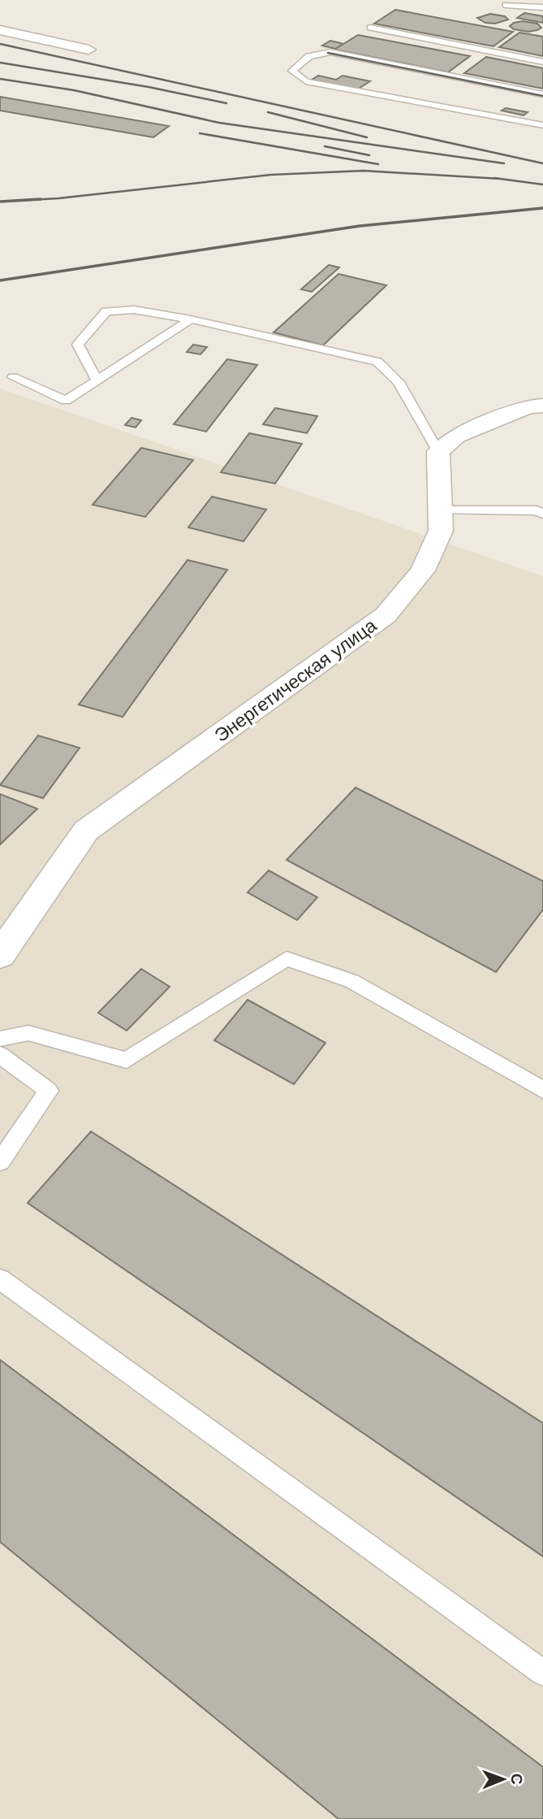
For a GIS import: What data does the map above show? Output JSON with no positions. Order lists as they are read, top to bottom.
{
  "streets": {
    "street": ["Энергетическая улица"]
  },
  "north": "right"
}
